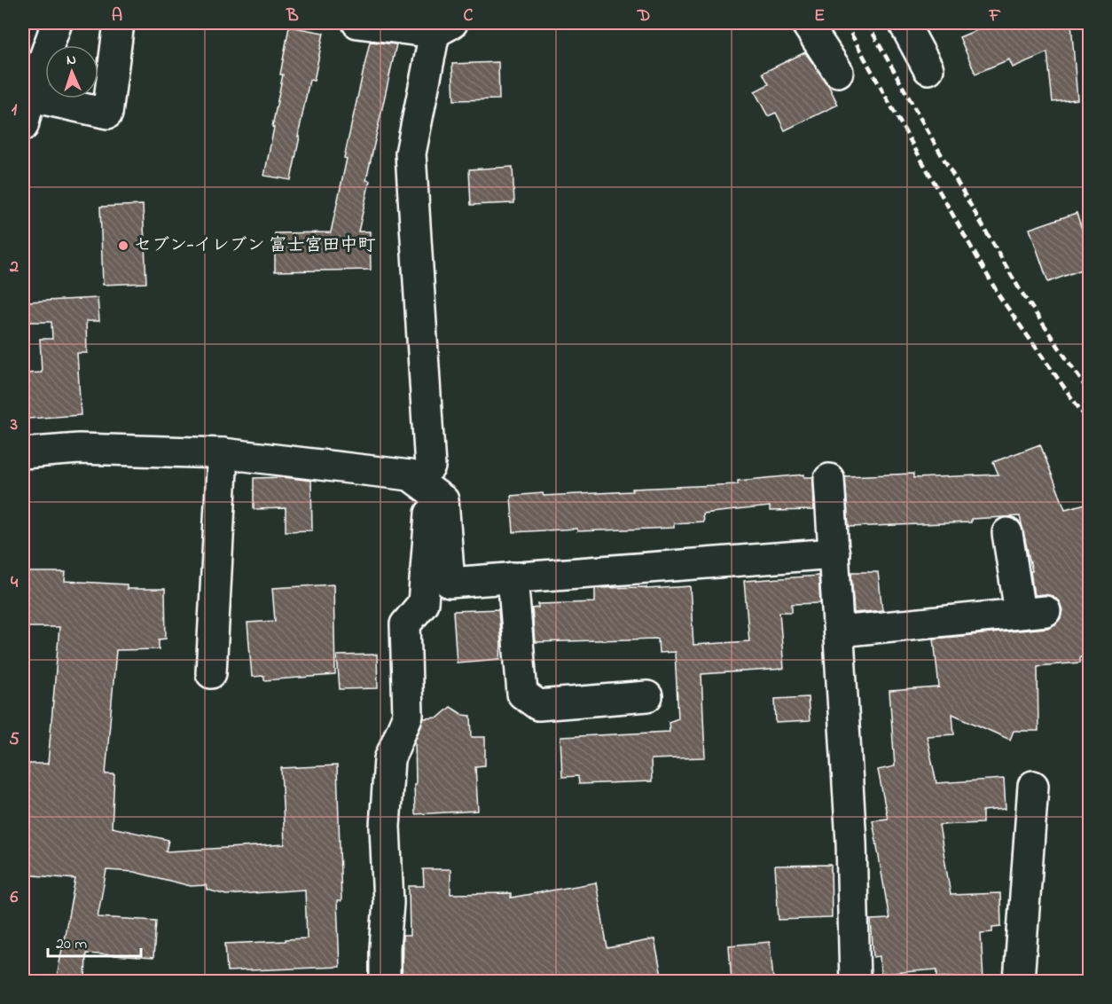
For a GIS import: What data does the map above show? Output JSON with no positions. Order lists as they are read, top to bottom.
{
  "places": ["セブン-イレブン 富士宮田中町"],
  "scale_bar": "20 m",
  "north": "top",
  "grid": {
    "columns": [
      "A",
      "B",
      "C",
      "D",
      "E",
      "F"
    ],
    "rows": [
      "1",
      "2",
      "3",
      "4",
      "5",
      "6"
    ]
  }
}
